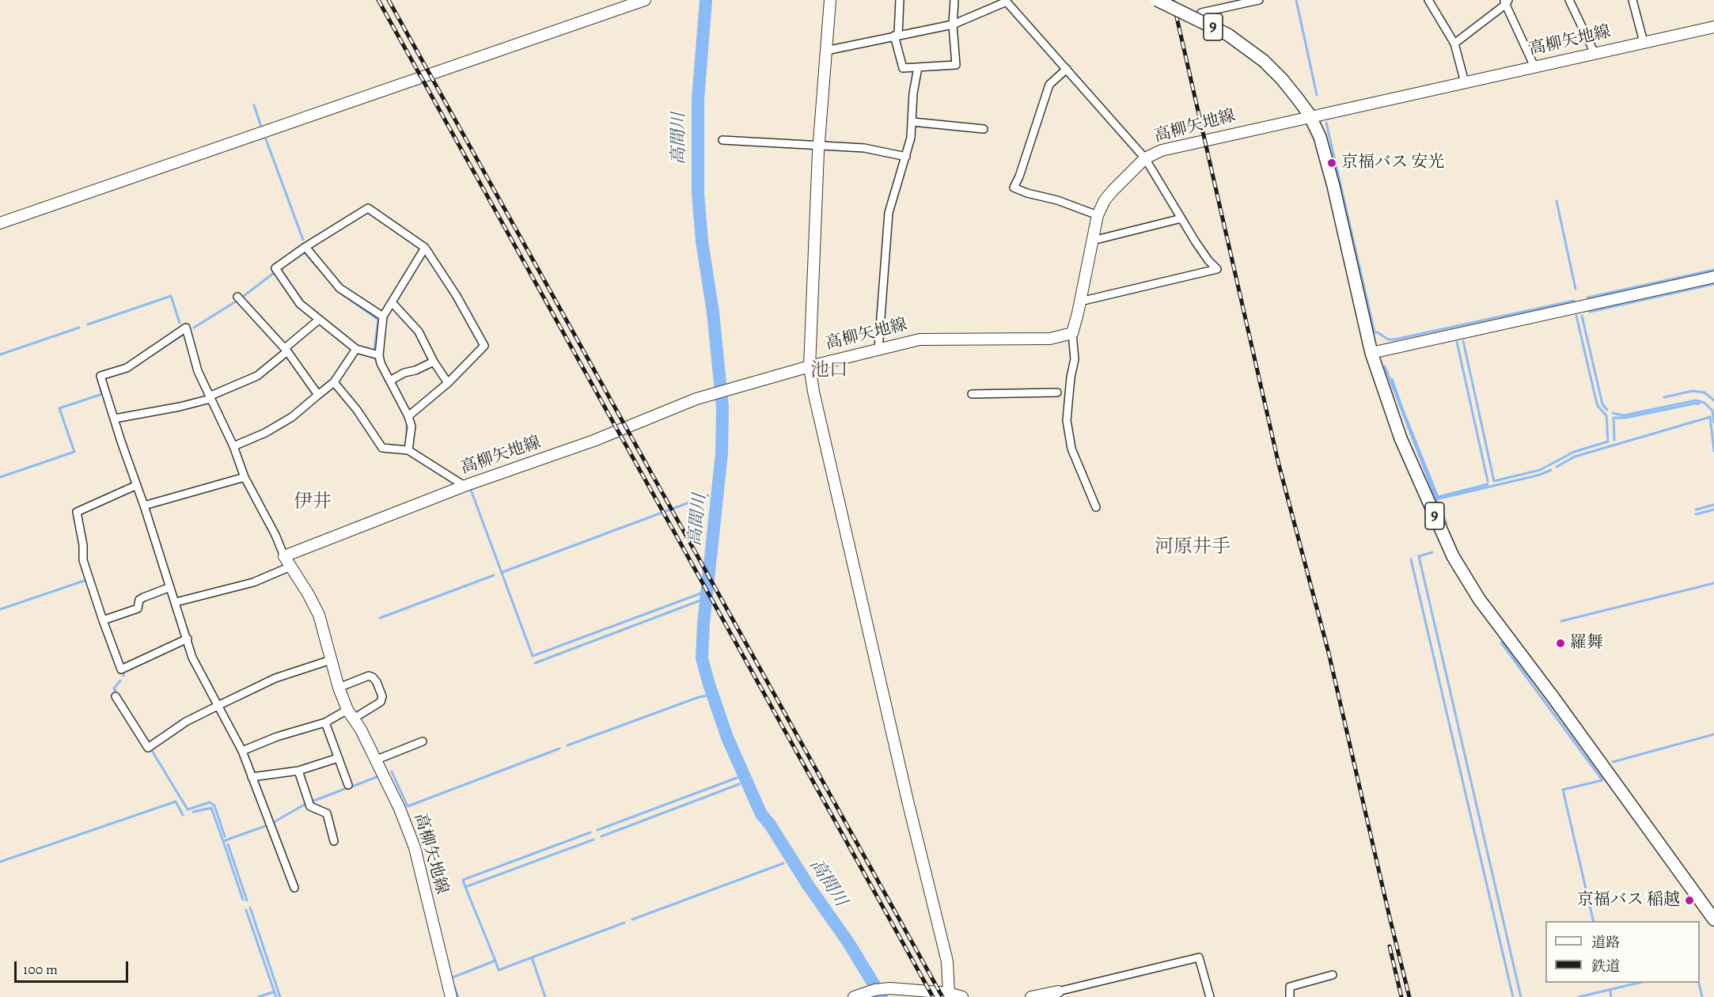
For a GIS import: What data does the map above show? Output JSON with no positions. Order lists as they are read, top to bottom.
{
  "streets": {
    "main road": ["9"],
    "street": ["高柳矢地線"]
  },
  "crossings": [
    ["9", "高柳矢地線"]
  ],
  "districts": ["池口", "伊井", "河原井手"],
  "water": ["高間川"],
  "places": ["京福バス 安光", "羅舞", "京福バス 稲越"],
  "legend": ["道路", "鉄道"],
  "scale_bar": "100 m"
}
